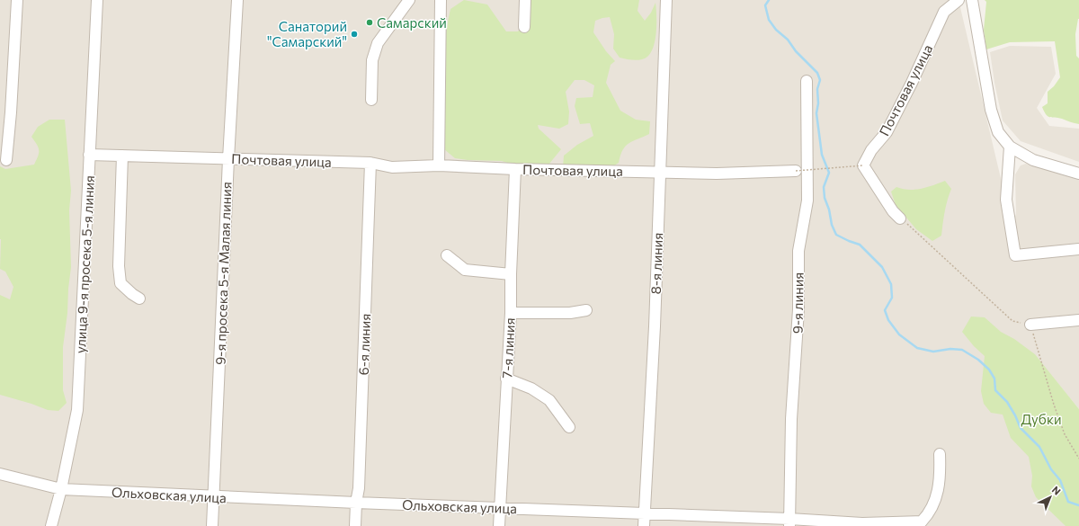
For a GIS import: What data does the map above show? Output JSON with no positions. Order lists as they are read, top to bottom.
{
  "streets": {
    "street": [
      "Почтовая улица",
      "8-я линия",
      "улица 9-я просека 5-я линия",
      "9-я просека 5-я Малая линия",
      "9-я линия",
      "6-я линия",
      "7-я линия",
      "Ольховская улица"
    ]
  },
  "crossings": [
    ["Почтовая улица", "8-я линия"],
    ["Почтовая улица", "улица 9-я просека 5-я линия"],
    ["Почтовая улица", "9-я просека 5-я Малая линия"],
    ["Почтовая улица", "6-я линия"],
    ["Почтовая улица", "7-я линия"],
    ["8-я линия", "Ольховская улица"],
    ["улица 9-я просека 5-я линия", "Ольховская улица"],
    ["9-я просека 5-я Малая линия", "Ольховская улица"],
    ["9-я линия", "Ольховская улица"],
    ["6-я линия", "Ольховская улица"],
    ["7-я линия", "Ольховская улица"]
  ],
  "parks": ["Дубки"],
  "places": ["Самарский", "Санаторий \"Самарский\""],
  "north": "top right"
}
